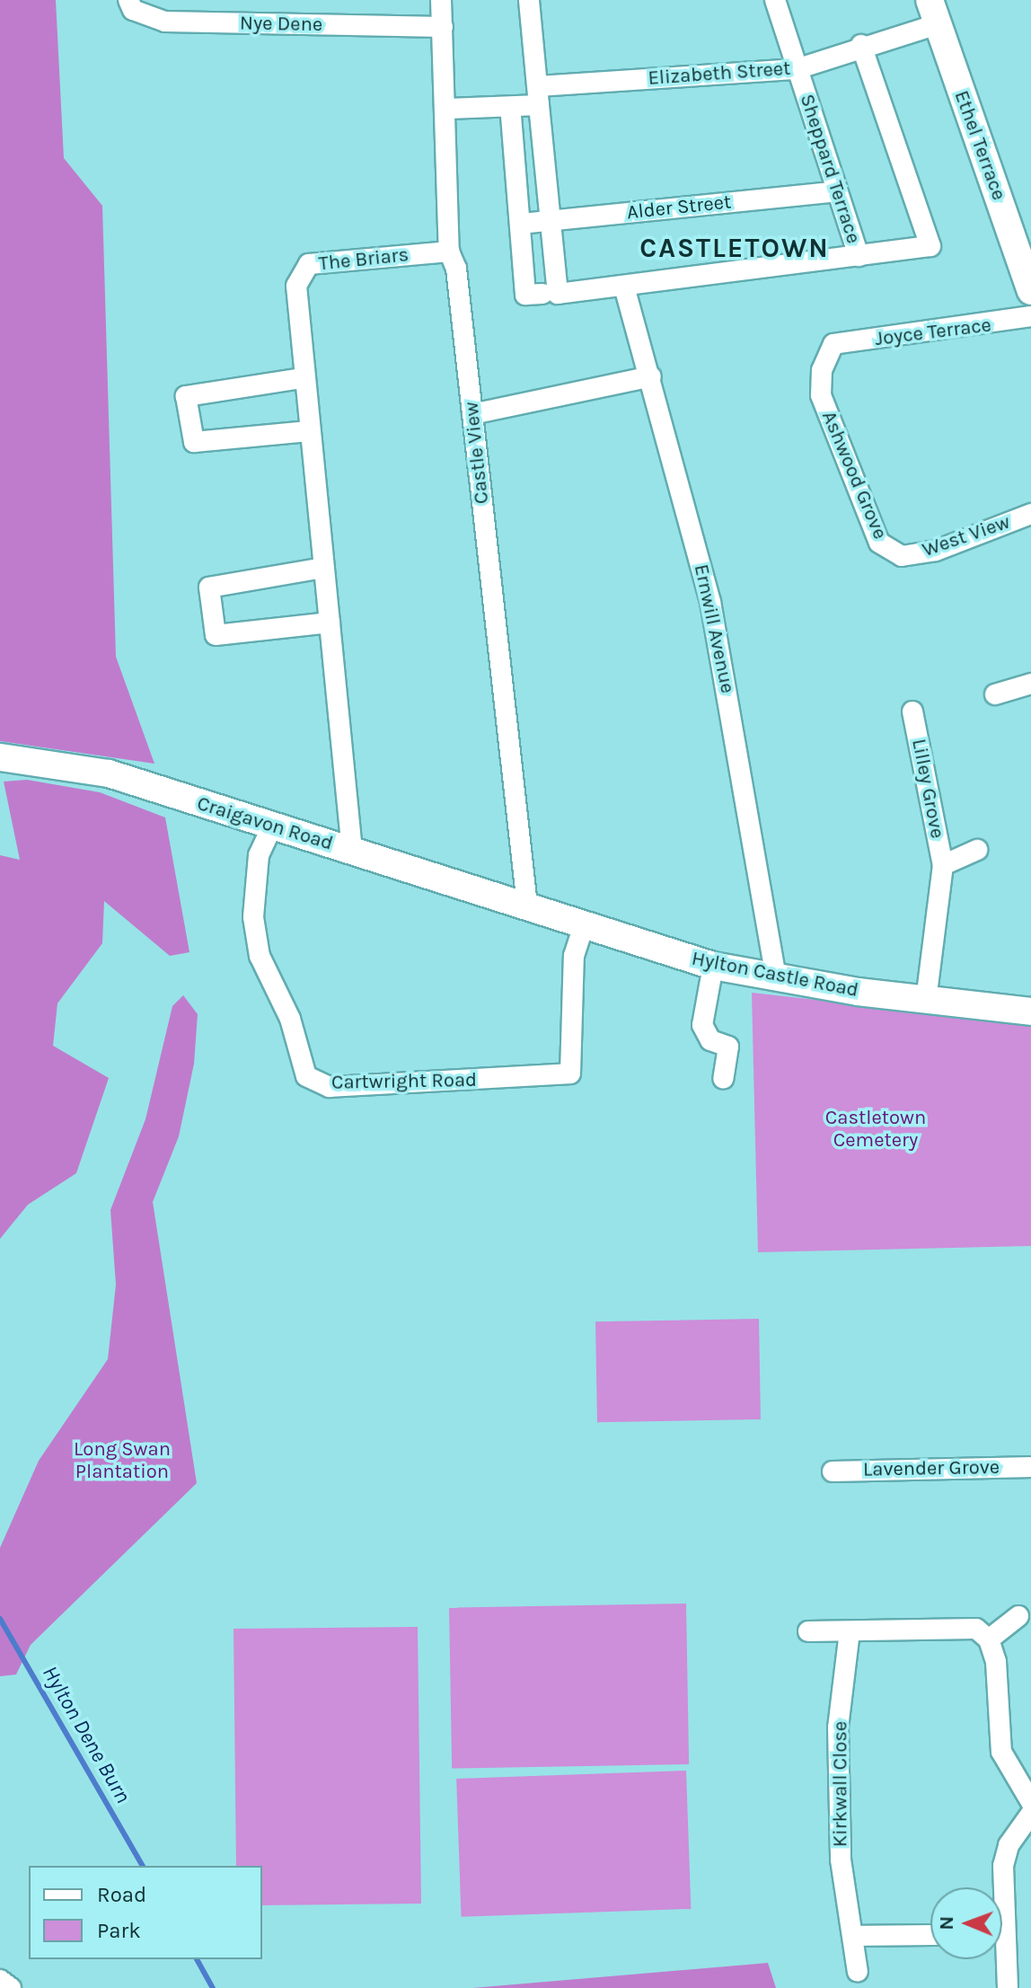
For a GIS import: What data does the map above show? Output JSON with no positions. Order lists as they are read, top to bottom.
{
  "streets": {
    "street": [
      "Nye Dene",
      "Elizabeth Street",
      "Ethel Terrace",
      "Sheppard Terrace",
      "Alder Street",
      "The Briars",
      "Joyce Terrace",
      "Castle View",
      "Ashwood Grove",
      "West View",
      "Ernwill Avenue",
      "Lilley Grove",
      "Craigavon Road",
      "Hylton Castle Road",
      "Cartwright Road",
      "Lavender Grove",
      "Kirkwall Close"
    ]
  },
  "crossings": [
    ["Nye Dene", "Castle View"],
    ["Elizabeth Street", "Ethel Terrace"],
    ["Elizabeth Street", "Sheppard Terrace"],
    ["Elizabeth Street", "Castle View"],
    ["Sheppard Terrace", "Alder Street"],
    ["The Briars", "Castle View"],
    ["The Briars", "Craigavon Road"],
    ["Joyce Terrace", "Ashwood Grove"],
    ["Castle View", "Craigavon Road"],
    ["Castle View", "Hylton Castle Road"],
    ["Ashwood Grove", "West View"],
    ["Ernwill Avenue", "Hylton Castle Road"],
    ["Lilley Grove", "Hylton Castle Road"],
    ["Craigavon Road", "Hylton Castle Road"],
    ["Craigavon Road", "Cartwright Road"],
    ["Hylton Castle Road", "Cartwright Road"]
  ],
  "districts": ["CASTLETOWN"],
  "water": ["Hylton Dene Burn"],
  "parks": ["Castletown Cemetery", "Long Swan Plantation"],
  "legend": ["Road", "Park"],
  "north": "left"
}
